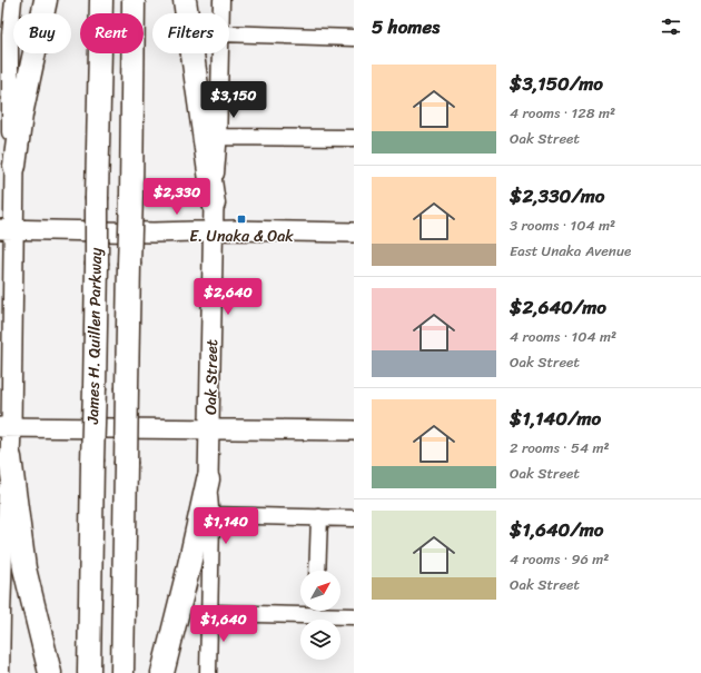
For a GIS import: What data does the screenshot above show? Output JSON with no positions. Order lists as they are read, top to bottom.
{
  "streets": {
    "highway": ["James H. Quillen Parkway"],
    "main road": ["Oak Street"]
  },
  "places": {
    "transit": ["E. Unaka & Oak"]
  },
  "north": "top right",
  "page": {
    "heading": "5 homes",
    "chip": ["Buy", "Rent", "Filters"],
    "list": [
      {
        "name": "$3,150/mo",
        "note": "4 rooms · 128 m² · Oak Street"
      },
      {
        "name": "$2,330/mo",
        "note": "3 rooms · 104 m² · East Unaka Avenue"
      },
      {
        "name": "$2,640/mo",
        "note": "4 rooms · 104 m² · Oak Street"
      },
      {
        "name": "$1,140/mo",
        "note": "2 rooms · 54 m² · Oak Street"
      },
      {
        "name": "$1,640/mo",
        "note": "4 rooms · 96 m² · Oak Street"
      }
    ],
    "price": [
      "$3,150",
      "$2,330",
      "$2,640",
      "$1,140",
      "$1,640"
    ]
  }
}
